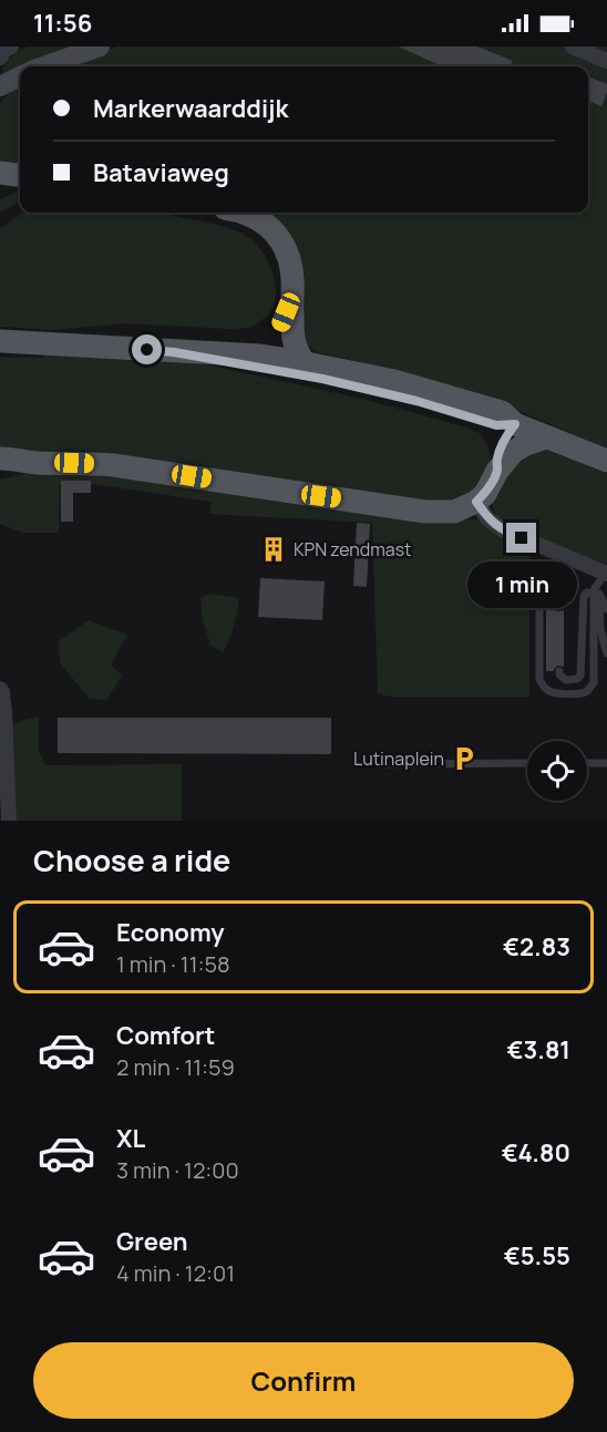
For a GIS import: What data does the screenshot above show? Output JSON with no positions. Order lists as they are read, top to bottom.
{
  "places": {
    "building": ["KPN zendmast"],
    "parking": ["Lutinaplein"]
  },
  "page": {
    "status": "11:56",
    "banner": ["Markerwaarddijk", "Bataviaweg"],
    "bubble": "1 min",
    "heading": "Choose a ride",
    "list": [
      {
        "name": "Economy",
        "note": "1 min · 11:58",
        "value": "€2.83"
      },
      {
        "name": "Comfort",
        "note": "2 min · 11:59",
        "value": "€3.81"
      },
      {
        "name": "XL",
        "note": "3 min · 12:00",
        "value": "€4.80"
      },
      {
        "name": "Green",
        "note": "4 min · 12:01",
        "value": "€5.55"
      }
    ],
    "buttons": "Confirm"
  }
}
